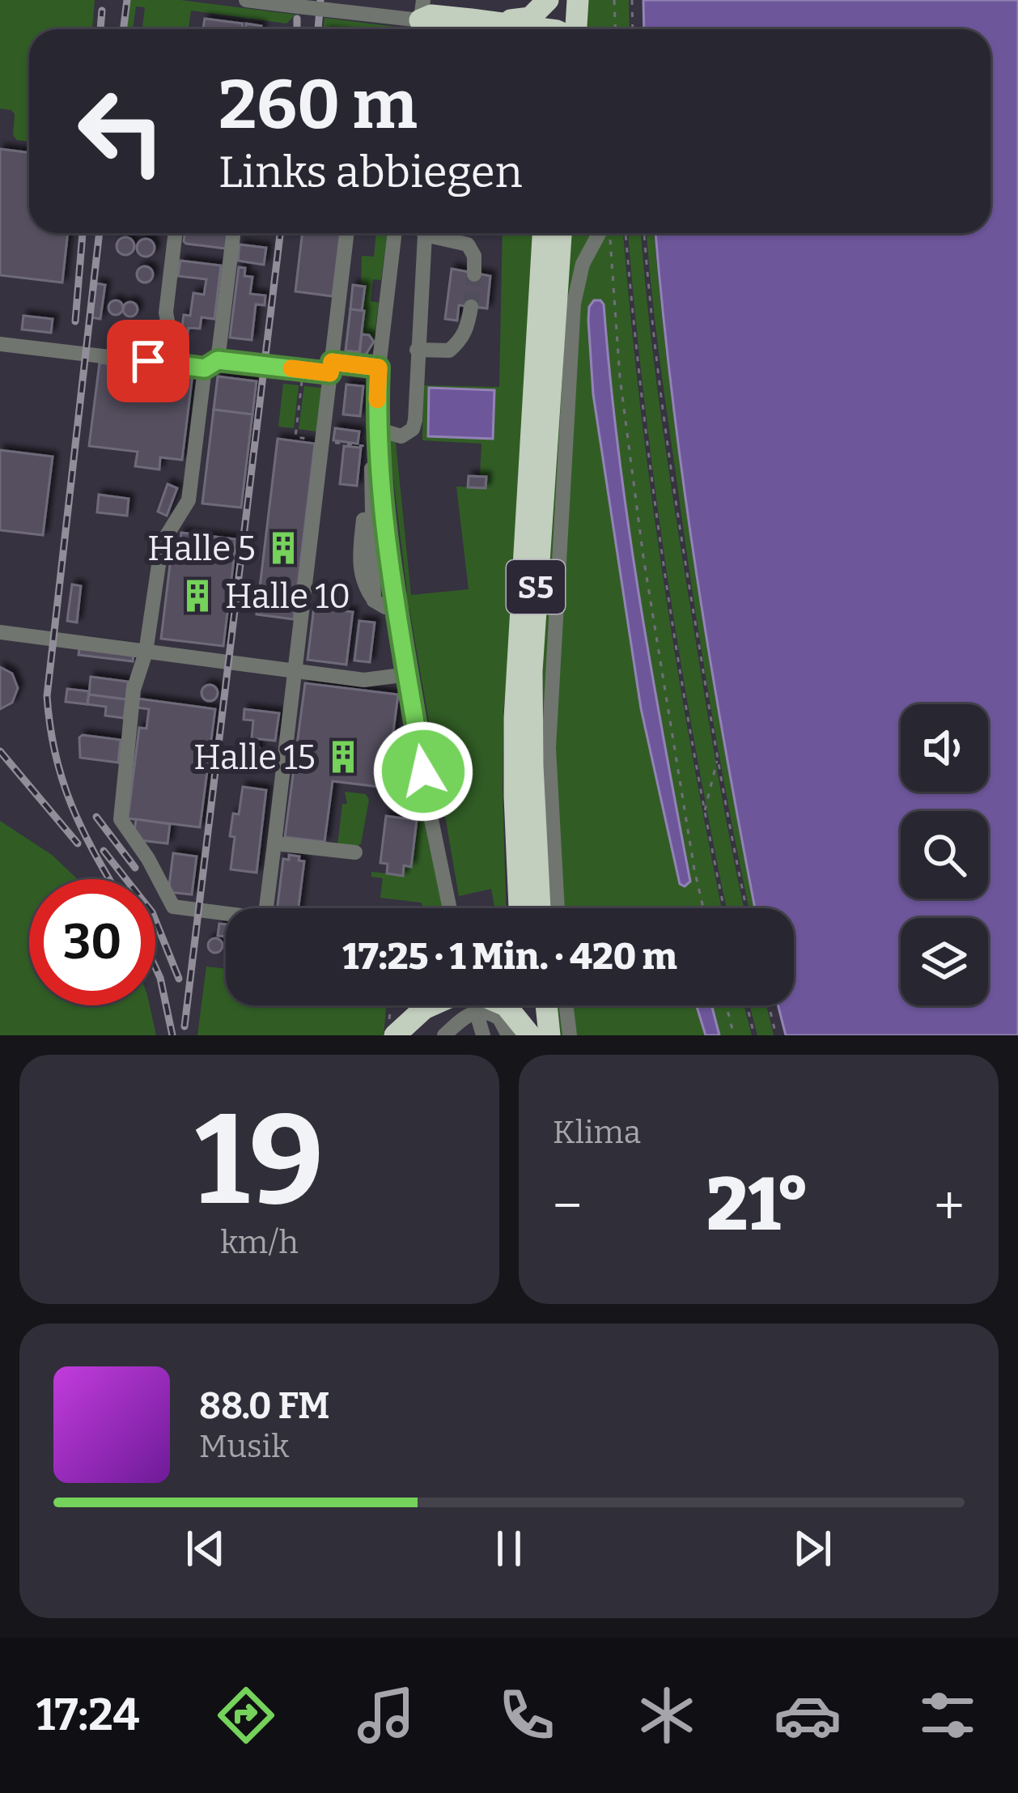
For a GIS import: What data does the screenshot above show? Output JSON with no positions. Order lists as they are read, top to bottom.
{
  "streets": {
    "highway": ["S5"]
  },
  "places": {
    "building": ["Halle 5", "Halle 10", "Halle 15"]
  },
  "page": {
    "turn": ["260 m", "Links abbiegen"],
    "limit": "30",
    "trip": "17:25 · 1 Min. · 420 m",
    "tile": [
      ["19", "km/h"],
      "Klima"
    ],
    "heat": ["−", "21°", "+"],
    "song": ["88.0 FM", "Musik"],
    "tabs": "17:24"
  }
}
